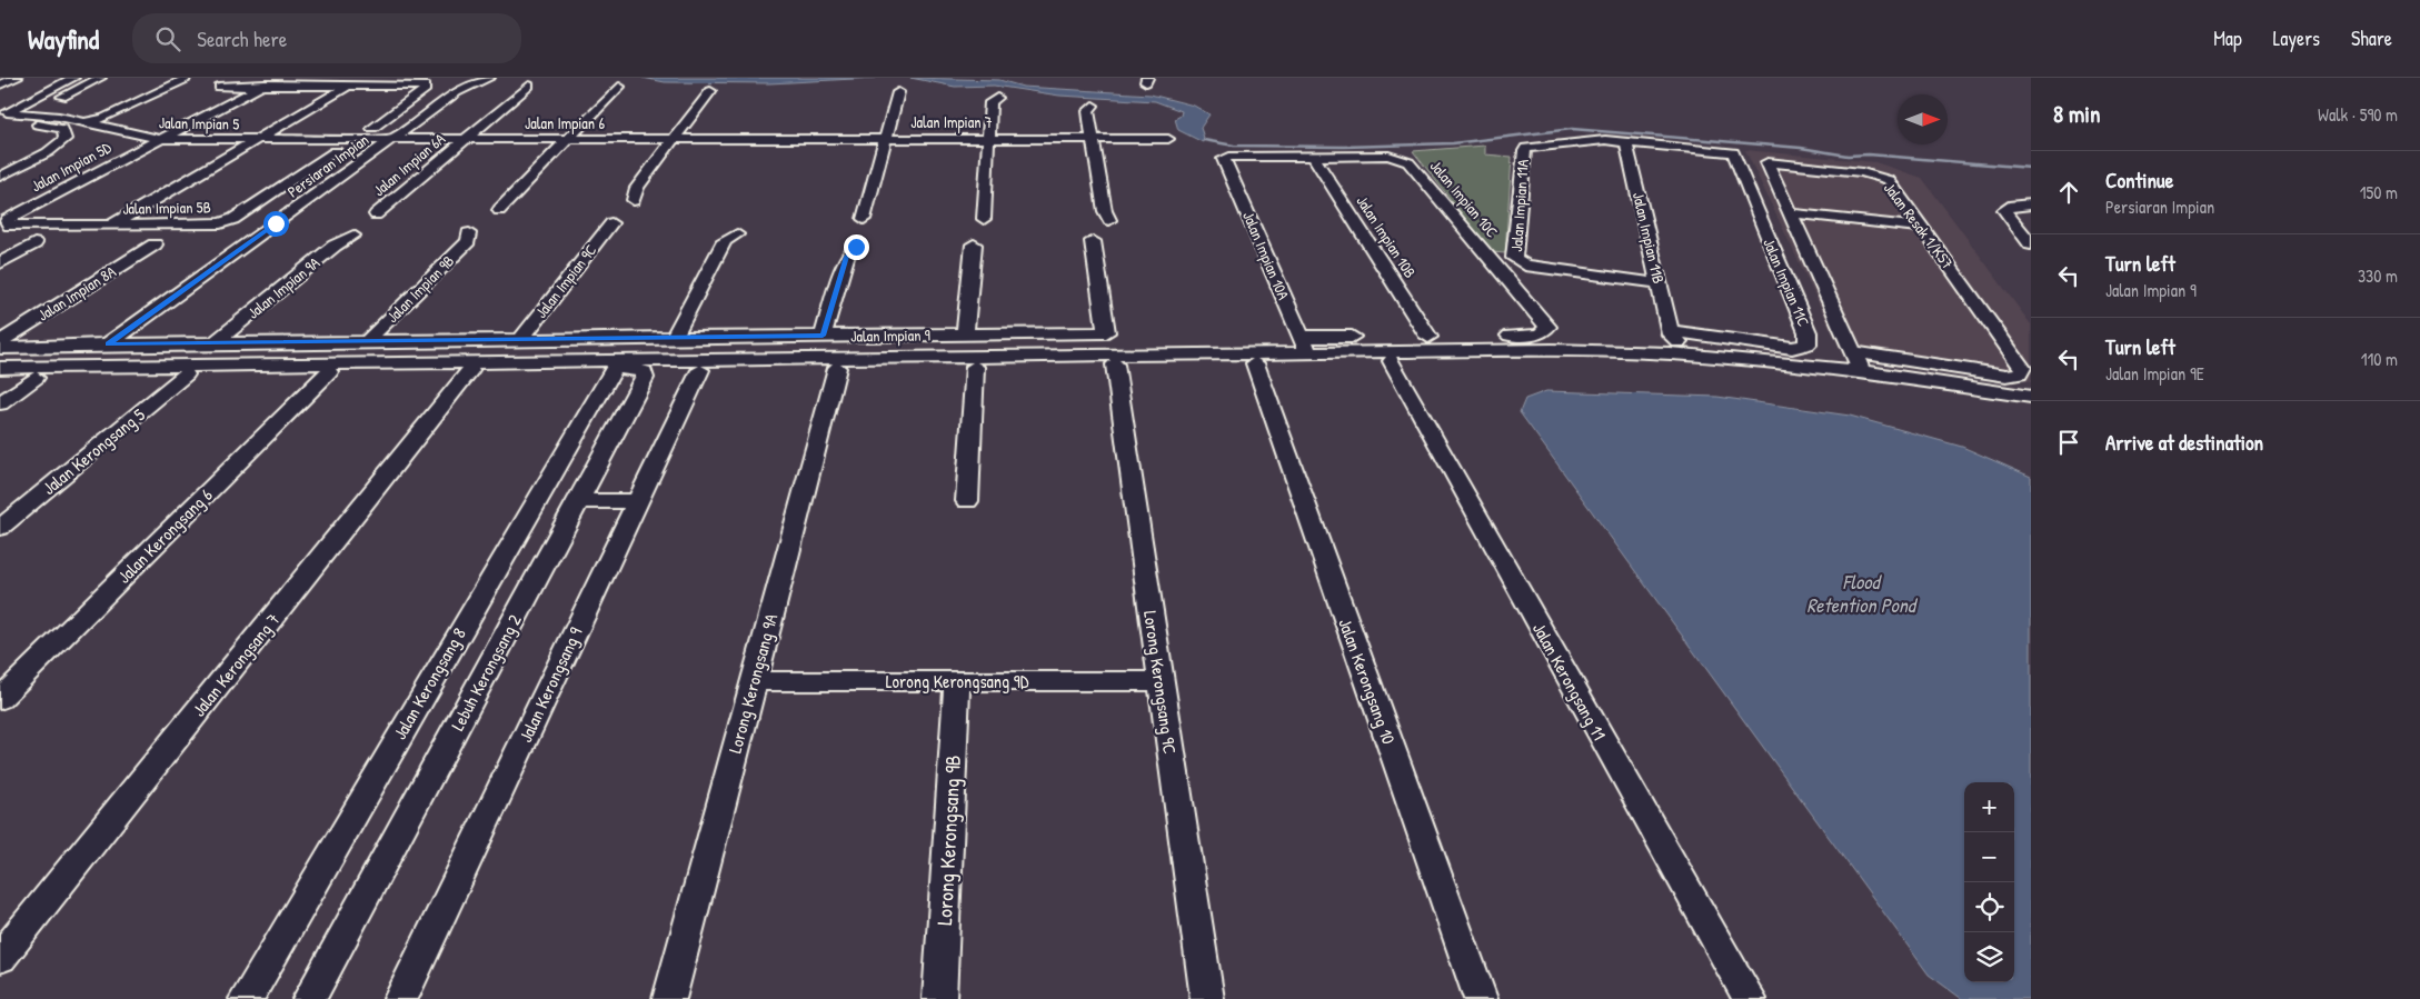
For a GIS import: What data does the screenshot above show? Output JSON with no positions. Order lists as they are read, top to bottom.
{
  "streets": {
    "street": [
      "Jalan Impian 7",
      "Jalan Impian 5",
      "Jalan Impian 6",
      "Jalan Impian 6A",
      "Persiaran Impian",
      "Jalan Impian 5D",
      "Jalan Impian 10C",
      "Jalan Impian 11A",
      "Jalan Impian 5B",
      "Jalan Resak 1/KS7",
      "Jalan Impian 10B",
      "Jalan Impian 11B",
      "Jalan Impian 10A",
      "Jalan Impian 9C",
      "Jalan Impian 11C",
      "Jalan Impian 9A",
      "Jalan Impian 9B",
      "Jalan Impian 8A",
      "Jalan Impian 9",
      "Jalan Kerongsang 5",
      "Jalan Kerongsang 6",
      "Jalan Kerongsang 7",
      "Lebuh Kerongsang 2",
      "Lorong Kerongsang 9D",
      "Jalan Kerongsang 10",
      "Jalan Kerongsang 11",
      "Lorong Kerongsang 9C",
      "Jalan Kerongsang 8",
      "Lorong Kerongsang 9A",
      "Jalan Kerongsang 9",
      "Lorong Kerongsang 9B"
    ]
  },
  "crossings": [
    ["Jalan Impian 5", "Jalan Impian 6"],
    ["Jalan Impian 5", "Persiaran Impian"],
    ["Jalan Impian 5", "Jalan Impian 5D"],
    ["Jalan Impian 5", "Jalan Impian 5B"],
    ["Jalan Impian 6", "Jalan Impian 6A"],
    ["Jalan Impian 6", "Persiaran Impian"],
    ["Persiaran Impian", "Jalan Impian 9"],
    ["Jalan Impian 5D", "Jalan Impian 5B"],
    ["Jalan Impian 10C", "Jalan Impian 10B"],
    ["Jalan Impian 10C", "Jalan Impian 10A"],
    ["Jalan Impian 11A", "Jalan Impian 11B"],
    ["Jalan Impian 11A", "Jalan Impian 11C"],
    ["Jalan Impian 10B", "Jalan Impian 10A"],
    ["Jalan Impian 11B", "Jalan Impian 11C"],
    ["Jalan Impian 9C", "Jalan Impian 9"],
    ["Jalan Impian 9A", "Jalan Impian 9"],
    ["Jalan Impian 9B", "Jalan Impian 9"],
    ["Lebuh Kerongsang 2", "Jalan Kerongsang 8"],
    ["Lorong Kerongsang 9D", "Lorong Kerongsang 9C"],
    ["Lorong Kerongsang 9D", "Lorong Kerongsang 9A"],
    ["Lorong Kerongsang 9D", "Lorong Kerongsang 9B"]
  ],
  "water": ["Flood Retention Pond"],
  "north": "right",
  "page": {
    "header": "Wayfind",
    "search": "Search here",
    "nav": ["Map", "Layers", "Share"],
    "heading": ["8 min", "Walk · 590 m"],
    "list": [
      ["Continue", "Persiaran Impian", "150 m"],
      ["Turn left", "Jalan Impian 9", "330 m"],
      ["Turn left", "Jalan Impian 9E", "110 m"],
      "Arrive at destination"
    ],
    "map_buttons": ["+", "−"]
  }
}
